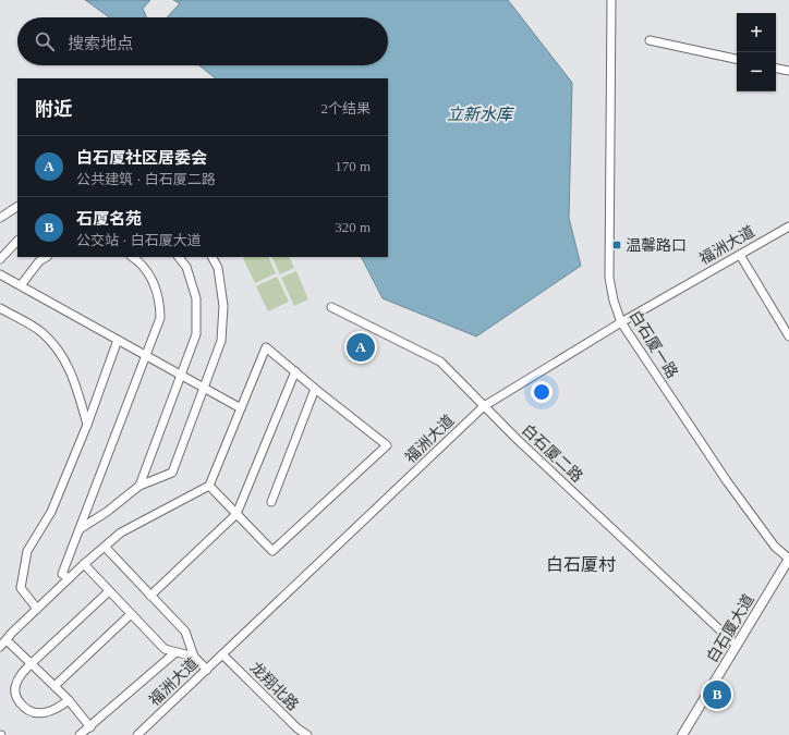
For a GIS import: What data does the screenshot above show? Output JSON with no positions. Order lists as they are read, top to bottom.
{
  "streets": {
    "main road": ["白石厦大道"],
    "street": [
      "福洲大道",
      "白石厦一路",
      "白石厦二路",
      "龙翔北路"
    ]
  },
  "crossings": [
    ["福洲大道", "白石厦一路"],
    ["福洲大道", "白石厦二路"],
    ["福洲大道", "龙翔北路"],
    ["白石厦一路", "白石厦大道"],
    ["白石厦二路", "白石厦大道"]
  ],
  "districts": ["白石厦村"],
  "water": ["立新水库"],
  "places": {
    "transit": ["温馨路口"]
  },
  "page": {
    "map_buttons": ["+", "−"],
    "search": "搜索地点",
    "heading": ["附近", "2个结果"],
    "list": [
      {
        "mark": "A",
        "name": "白石厦社区居委会",
        "note": "公共建筑 · 白石厦二路",
        "value": "170 m"
      },
      {
        "mark": "B",
        "name": "石厦名苑",
        "note": "公交站 · 白石厦大道",
        "value": "320 m"
      }
    ],
    "pins": ["A", "B"]
  }
}
